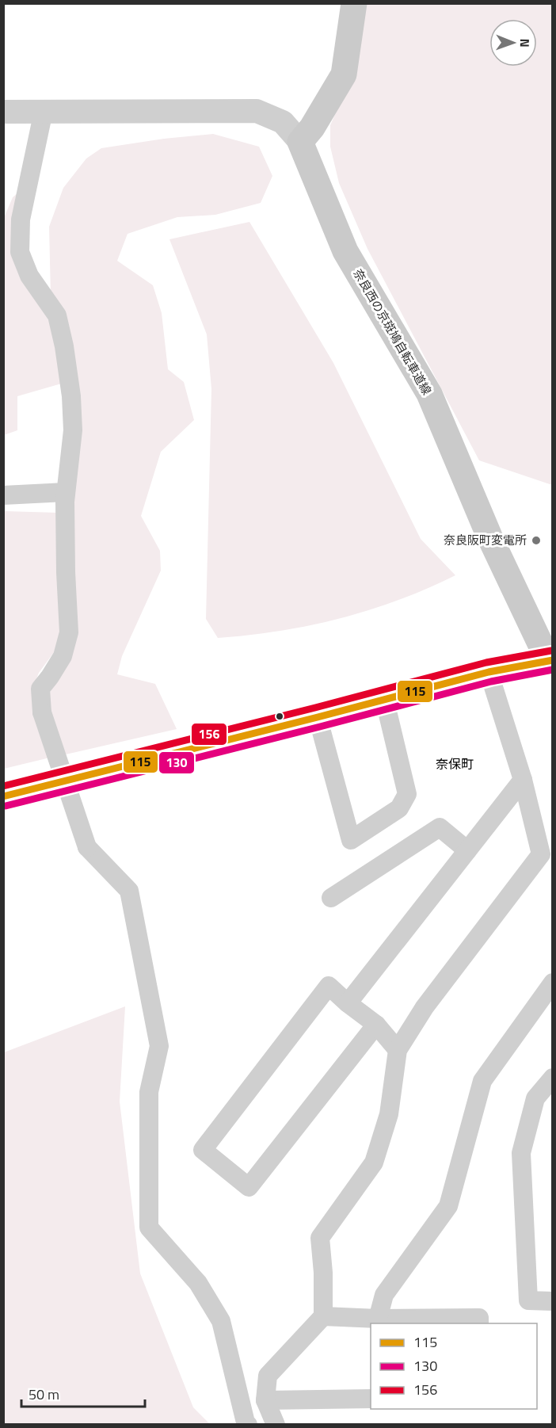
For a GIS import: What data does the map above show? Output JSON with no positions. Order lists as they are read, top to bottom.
{
  "streets": {
    "main road": ["奈良西の京斑鳩自転車道線"]
  },
  "districts": ["奈保町"],
  "places": ["奈良阪町変電所"],
  "lines": ["transit line 156", "transit line 115", "transit line 130"],
  "legend": ["115", "130", "156"],
  "scale_bar": "50 m",
  "north": "right"
}
